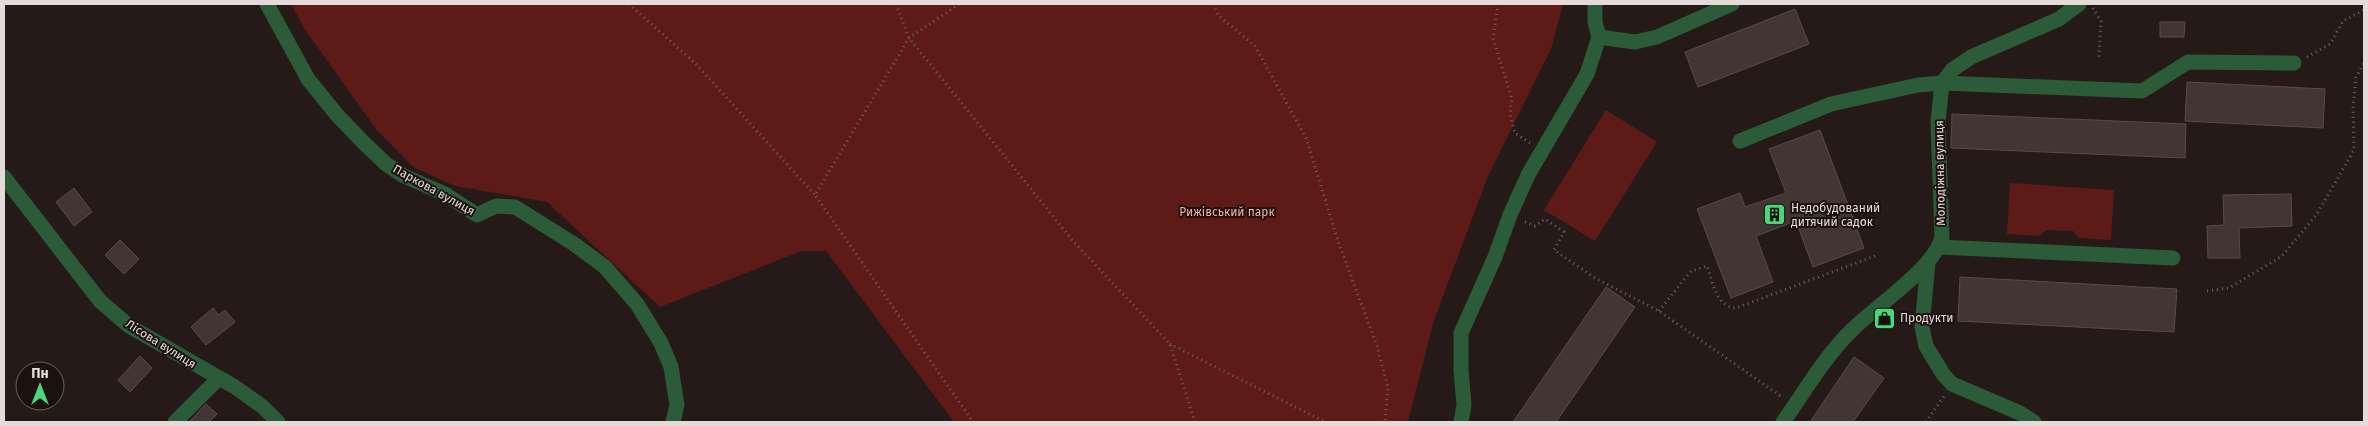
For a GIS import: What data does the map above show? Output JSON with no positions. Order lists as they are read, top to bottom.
{
  "streets": {
    "street": ["Молодіжна вулиця", "Паркова вулиця", "Лісова вулиця"]
  },
  "parks": ["Рижівський парк"],
  "places": {
    "building": ["Недобудований дитячий садок"],
    "shop": ["Продукти"]
  },
  "north": "top"
}
